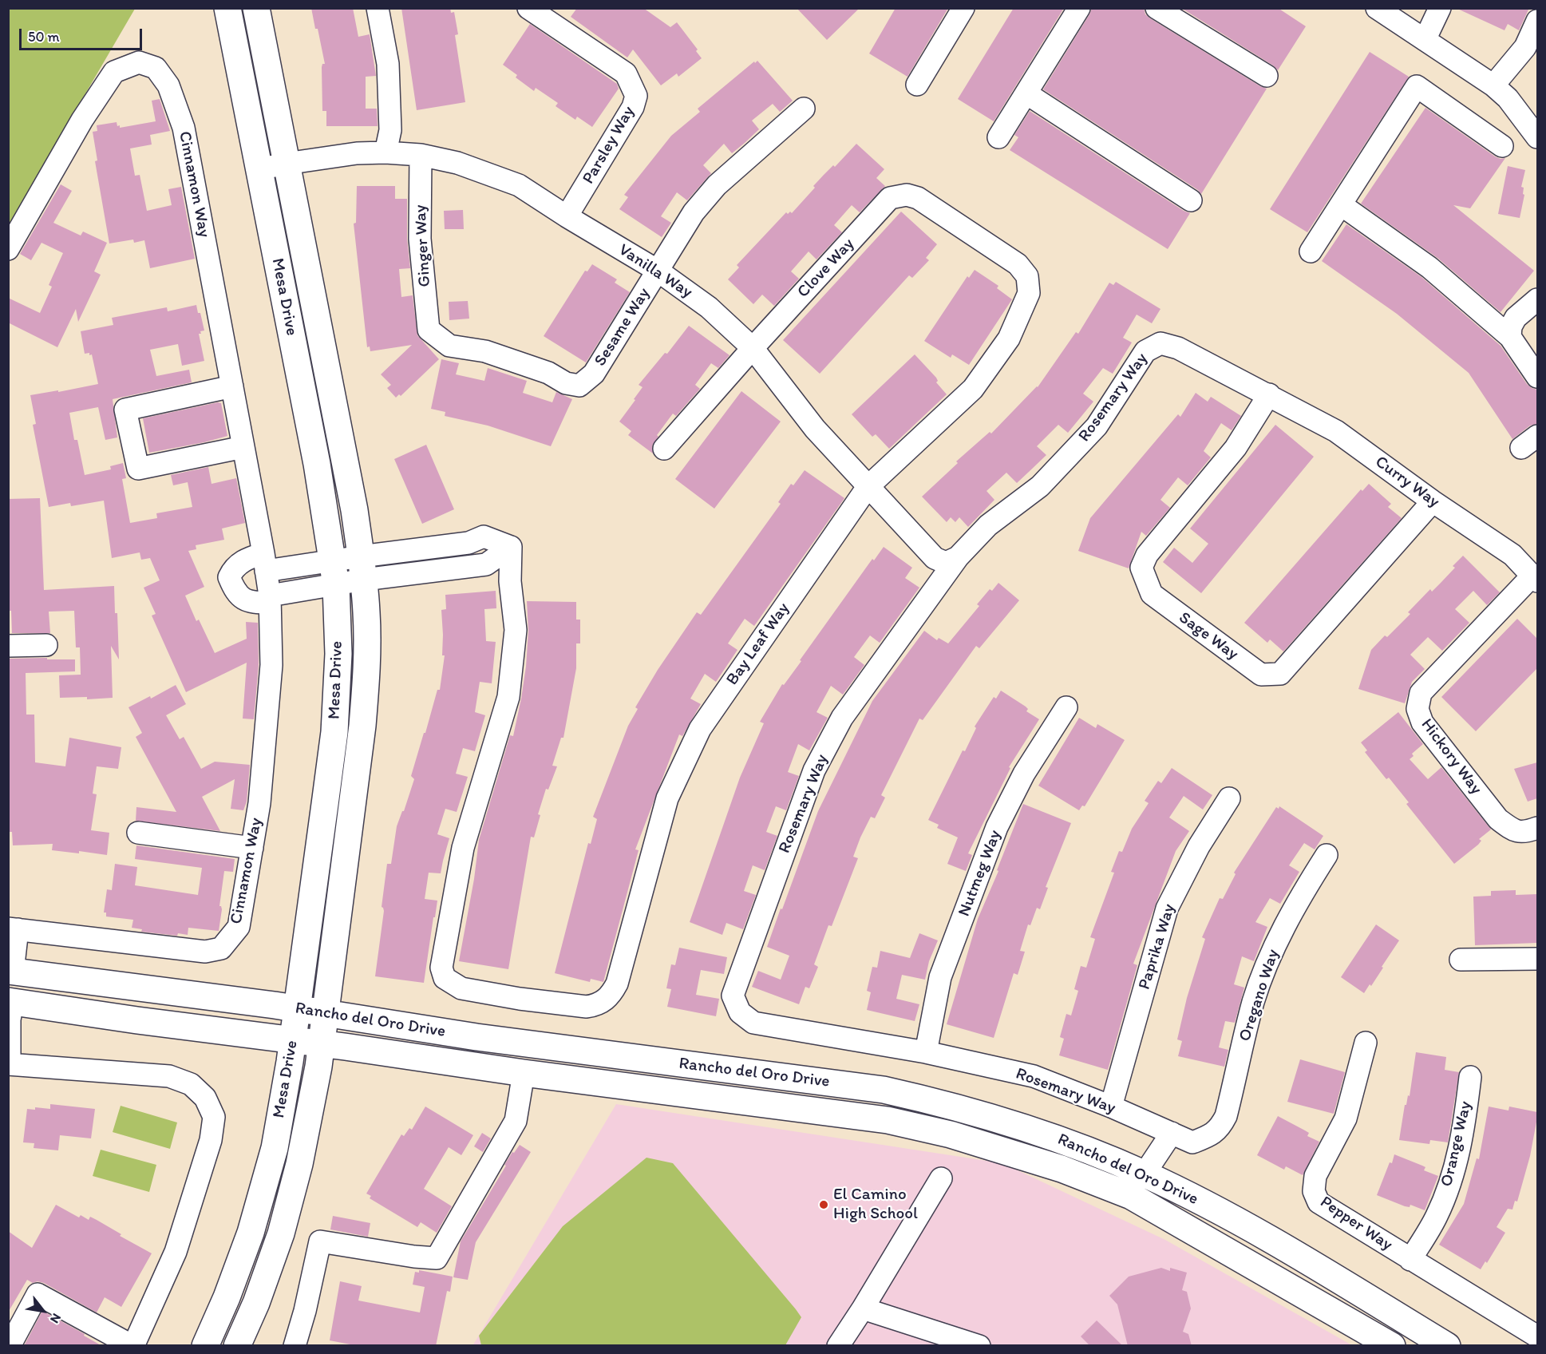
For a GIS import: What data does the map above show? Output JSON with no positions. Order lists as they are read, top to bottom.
{
  "streets": {
    "main road": ["Mesa Drive", "Rancho del Oro Drive"],
    "street": [
      "Parsley Way",
      "Cinnamon Way",
      "Ginger Way",
      "Clove Way",
      "Vanilla Way",
      "Sesame Way",
      "Rosemary Way",
      "Curry Way",
      "Sage Way",
      "Bay Leaf Way",
      "Hickory Way",
      "Nutmeg Way",
      "Paprika Way",
      "Oregano Way",
      "Orange Way",
      "Pepper Way"
    ]
  },
  "crossings": [
    ["Parsley Way", "Vanilla Way"],
    ["Ginger Way", "Vanilla Way"],
    ["Ginger Way", "Sesame Way"],
    ["Clove Way", "Vanilla Way"],
    ["Clove Way", "Bay Leaf Way"],
    ["Vanilla Way", "Mesa Drive"],
    ["Vanilla Way", "Sesame Way"],
    ["Vanilla Way", "Rosemary Way"],
    ["Vanilla Way", "Bay Leaf Way"],
    ["Mesa Drive", "Bay Leaf Way"],
    ["Mesa Drive", "Rancho del Oro Drive"],
    ["Rosemary Way", "Curry Way"],
    ["Rosemary Way", "Sage Way"],
    ["Rosemary Way", "Nutmeg Way"],
    ["Rosemary Way", "Paprika Way"],
    ["Rosemary Way", "Oregano Way"],
    ["Curry Way", "Sage Way"],
    ["Curry Way", "Hickory Way"],
    ["Orange Way", "Pepper Way"]
  ],
  "places": ["El Camino High School"],
  "scale_bar": "50 m",
  "north": "bottom right"
}
